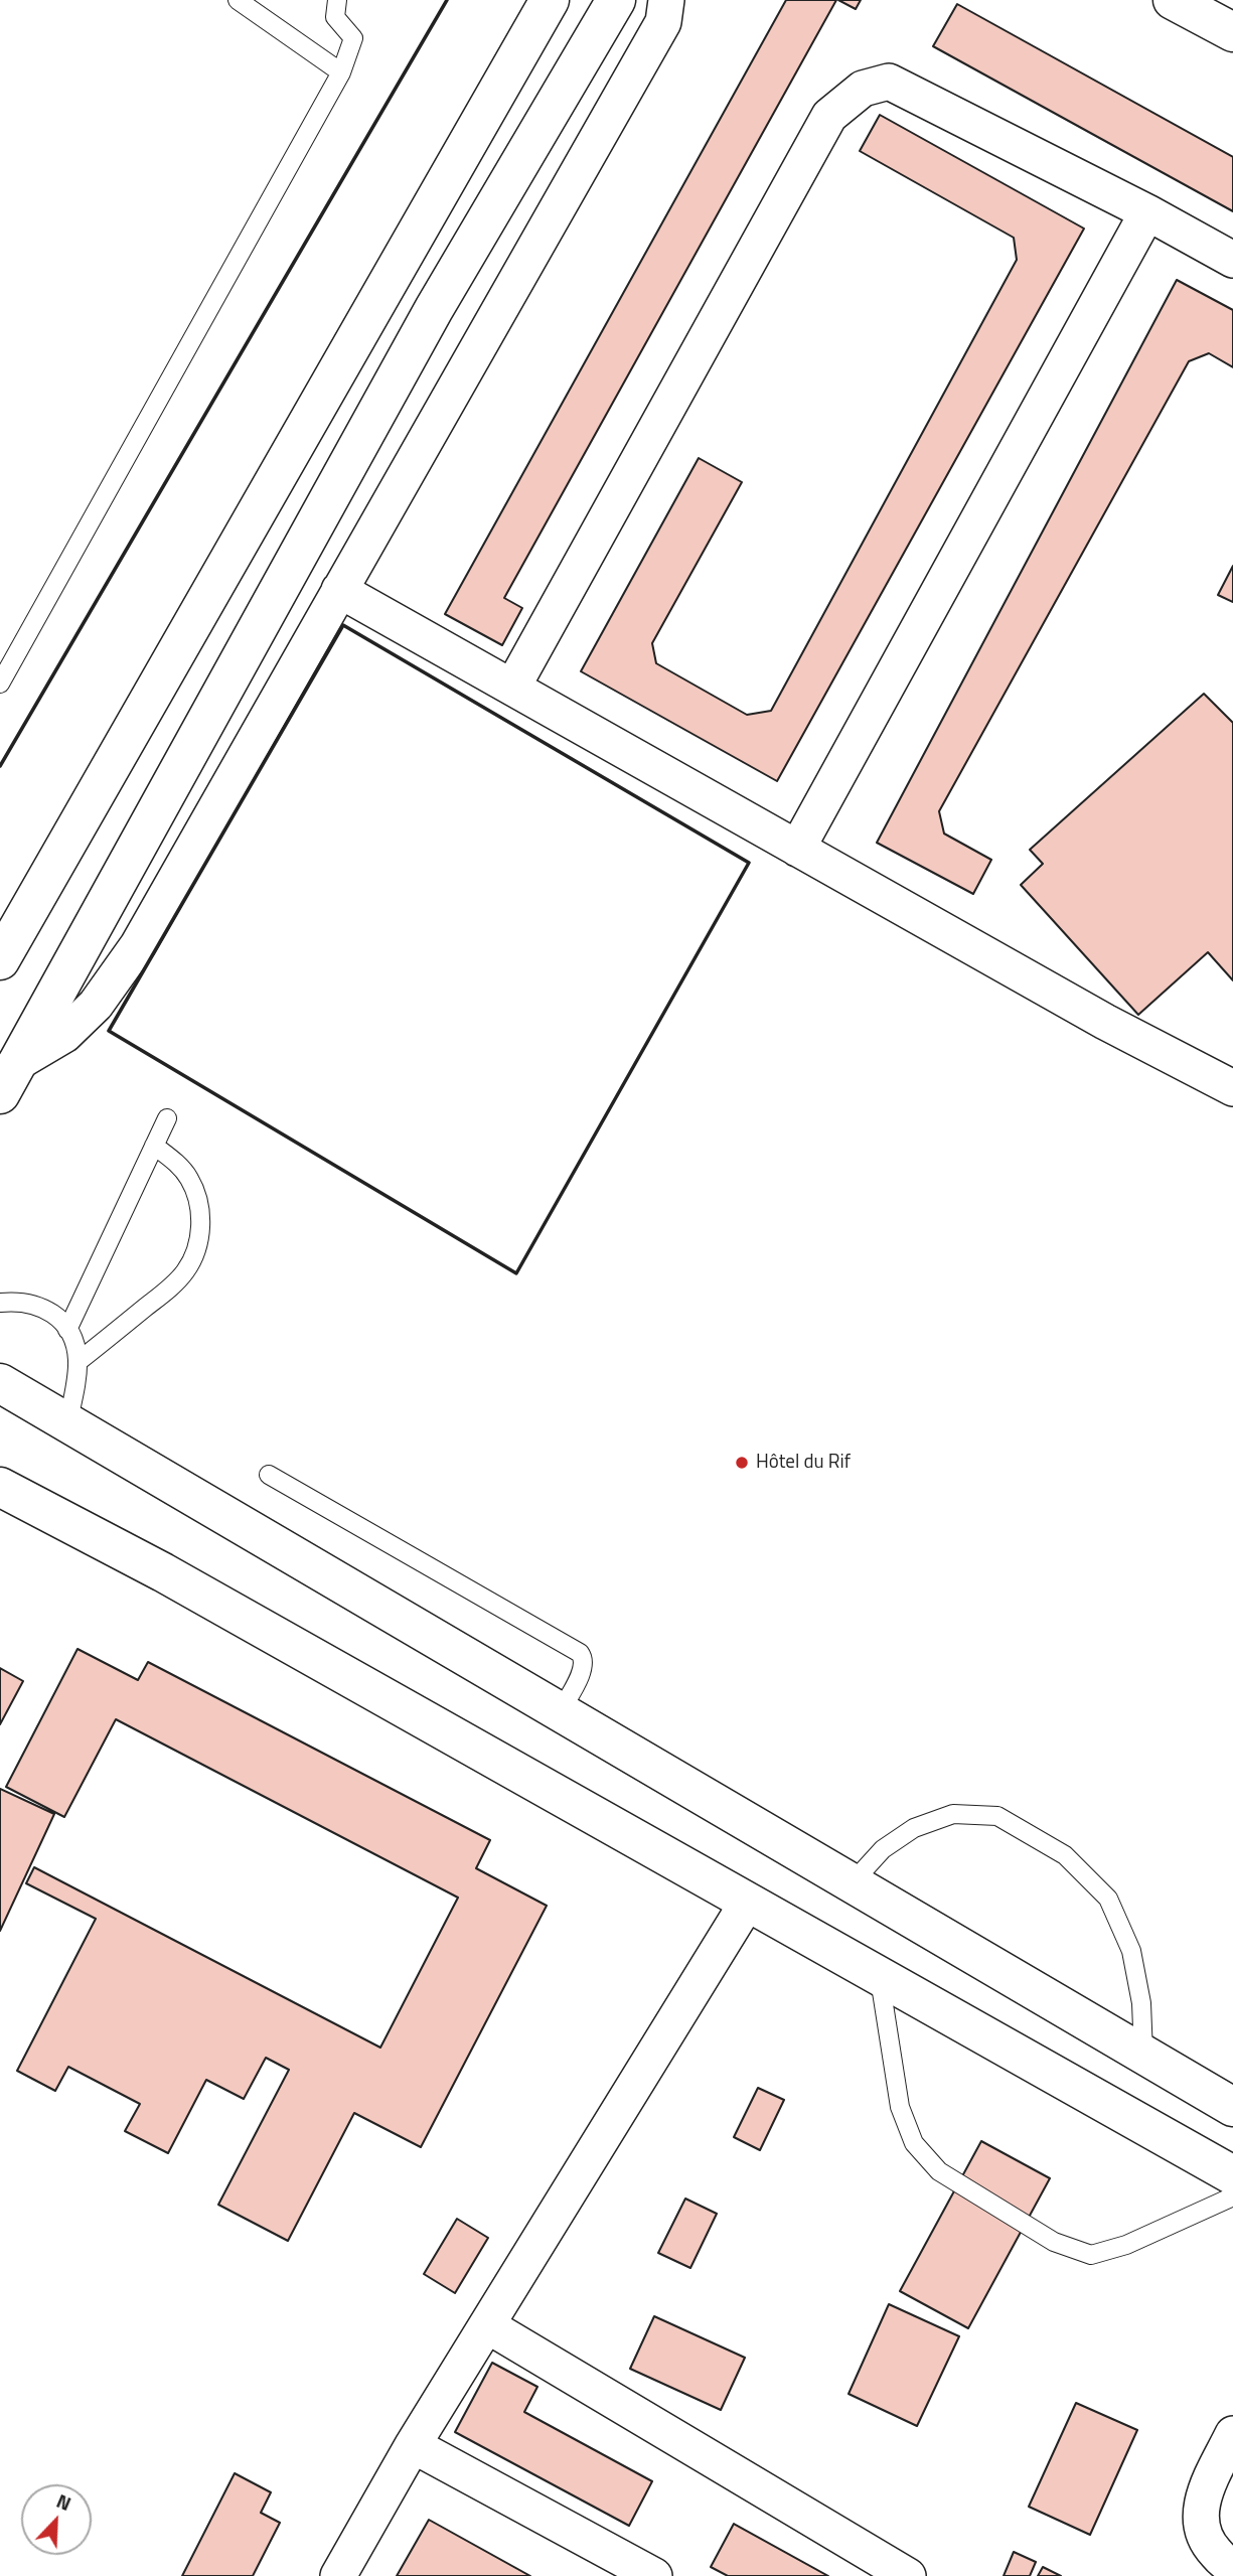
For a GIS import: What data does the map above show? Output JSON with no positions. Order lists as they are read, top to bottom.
{
  "places": ["Hôtel du Rif"],
  "north": "top right"
}
